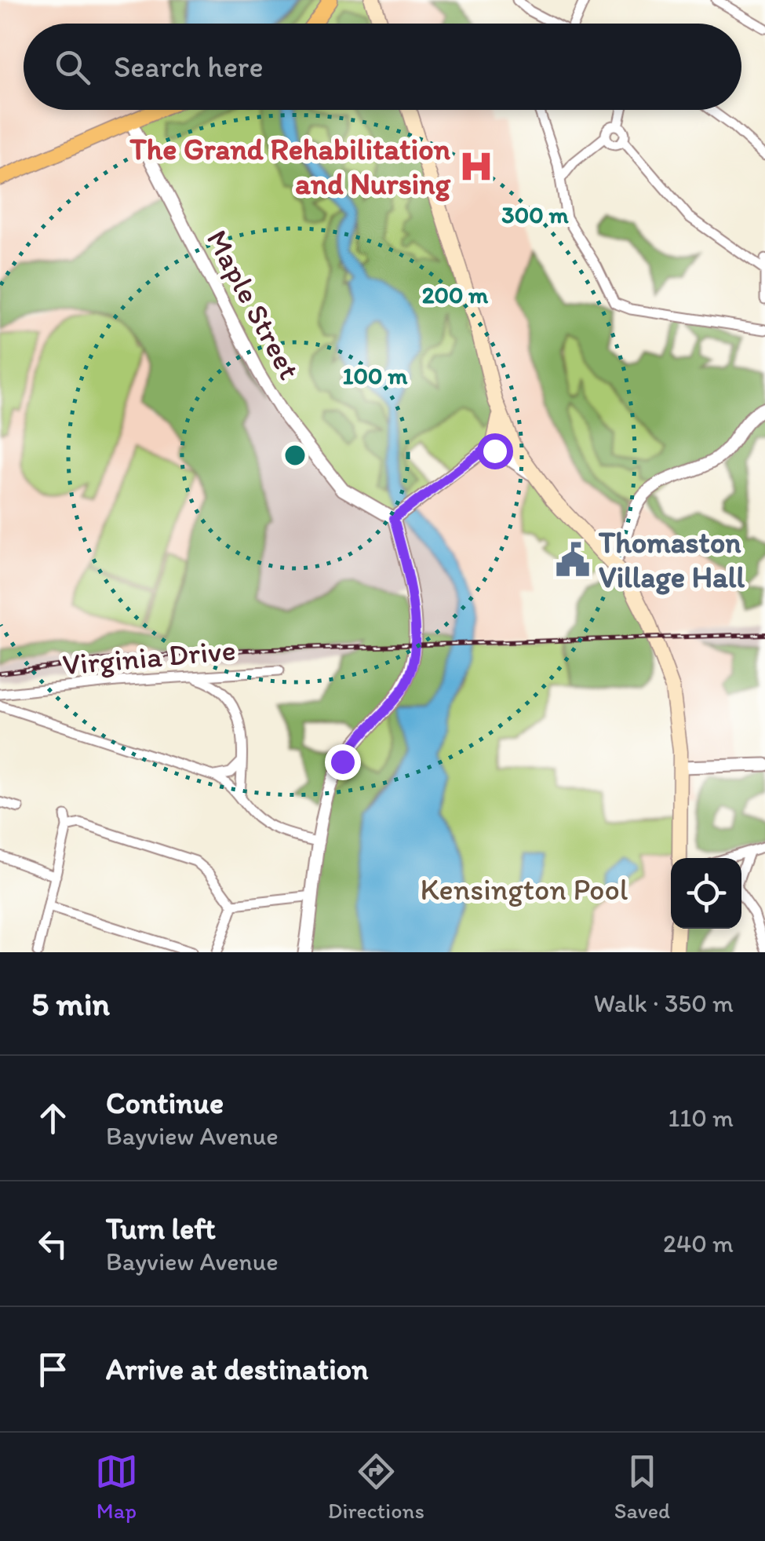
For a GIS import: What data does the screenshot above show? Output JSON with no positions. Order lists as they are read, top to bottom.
{
  "streets": {
    "street": ["Maple Street", "Virginia Drive"]
  },
  "parks": ["Kensington Pool"],
  "places": {
    "hospital": ["The Grand Rehabilitation and Nursing"],
    "public building": ["Thomaston Village Hall"]
  },
  "page": {
    "search": "Search here",
    "heading": ["5 min", "Walk · 350 m"],
    "list": [
      ["Continue", "Bayview Avenue", "110 m"],
      ["Turn left", "Bayview Avenue", "240 m"],
      "Arrive at destination"
    ],
    "nav": ["Map", "Directions", "Saved"]
  },
  "rings": ["300 m", "200 m", "100 m"]
}
